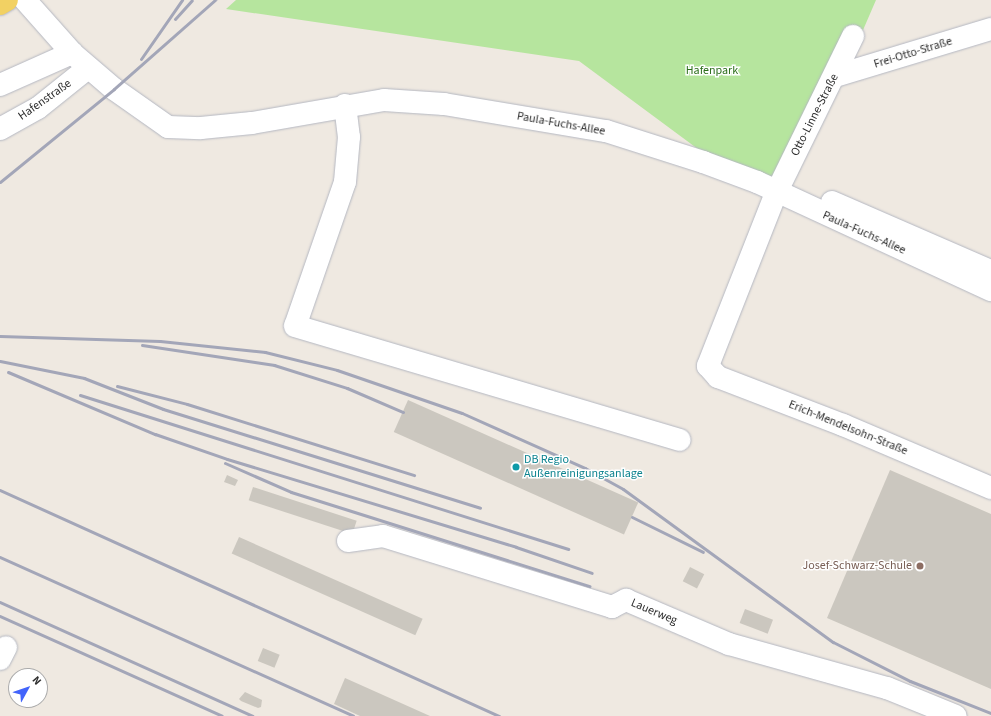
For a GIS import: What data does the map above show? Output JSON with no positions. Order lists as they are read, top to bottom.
{
  "streets": {
    "street": [
      "Frei-Otto-Straße",
      "Hafenstraße",
      "Otto-Linne-Straße",
      "Paula-Fuchs-Allee",
      "Erich-Mendelsohn-Straße",
      "Lauerweg"
    ]
  },
  "crossings": [
    ["Frei-Otto-Straße", "Otto-Linne-Straße"],
    ["Hafenstraße", "Paula-Fuchs-Allee"],
    ["Otto-Linne-Straße", "Paula-Fuchs-Allee"],
    ["Otto-Linne-Straße", "Erich-Mendelsohn-Straße"]
  ],
  "parks": ["Hafenpark"],
  "places": ["DB Regio Außenreinigungsanlage", "Josef-Schwarz-Schule"],
  "north": "top right"
}
